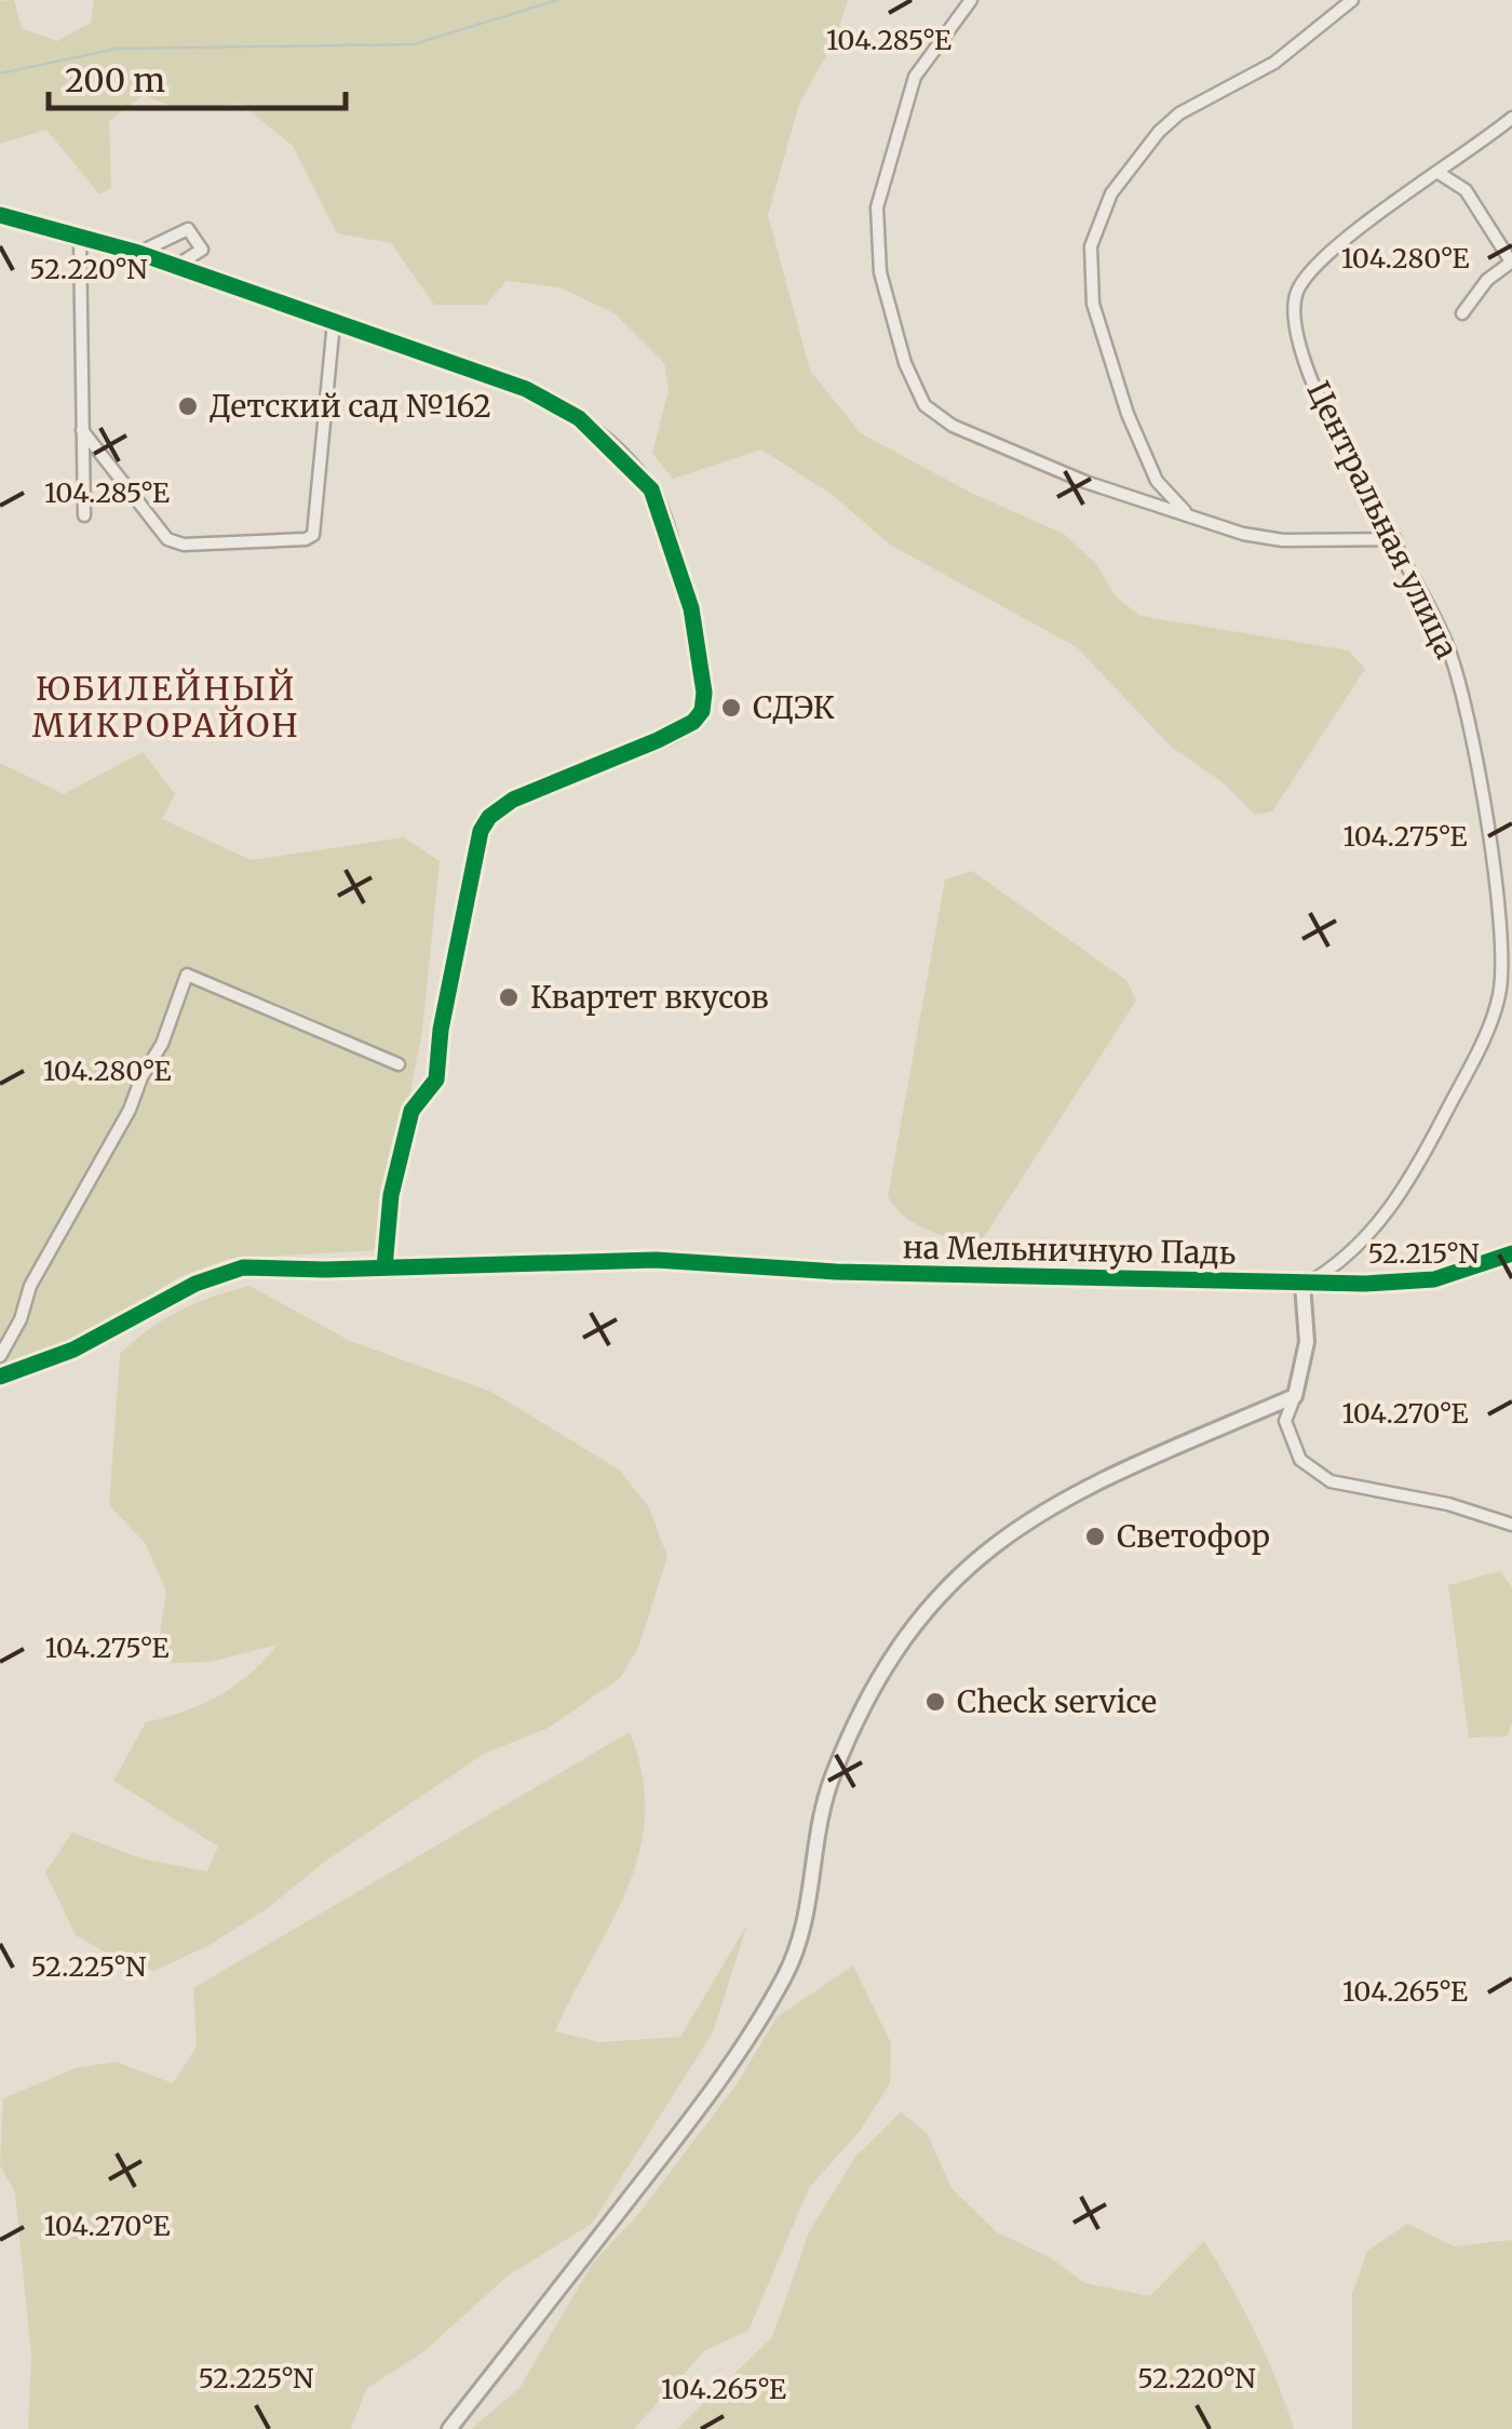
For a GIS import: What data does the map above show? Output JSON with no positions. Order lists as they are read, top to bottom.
{
  "streets": {
    "street": ["Центральная улица", "на Мельничную Падь"]
  },
  "crossings": [
    ["Центральная улица", "на Мельничную Падь"]
  ],
  "districts": ["ЮБИЛЕЙНЫЙ МИКРОРАЙОН"],
  "places": [
    "Детский сад №162",
    "СДЭК",
    "Квартет вкусов",
    "Светофор",
    "Check service"
  ],
  "scale_bar": "200 m",
  "coordinates": [
    "104.285°E",
    "104.280°E",
    "52.220°N",
    "104.275°E",
    "52.215°N",
    "104.270°E",
    "52.225°N",
    "104.265°E"
  ]
}
